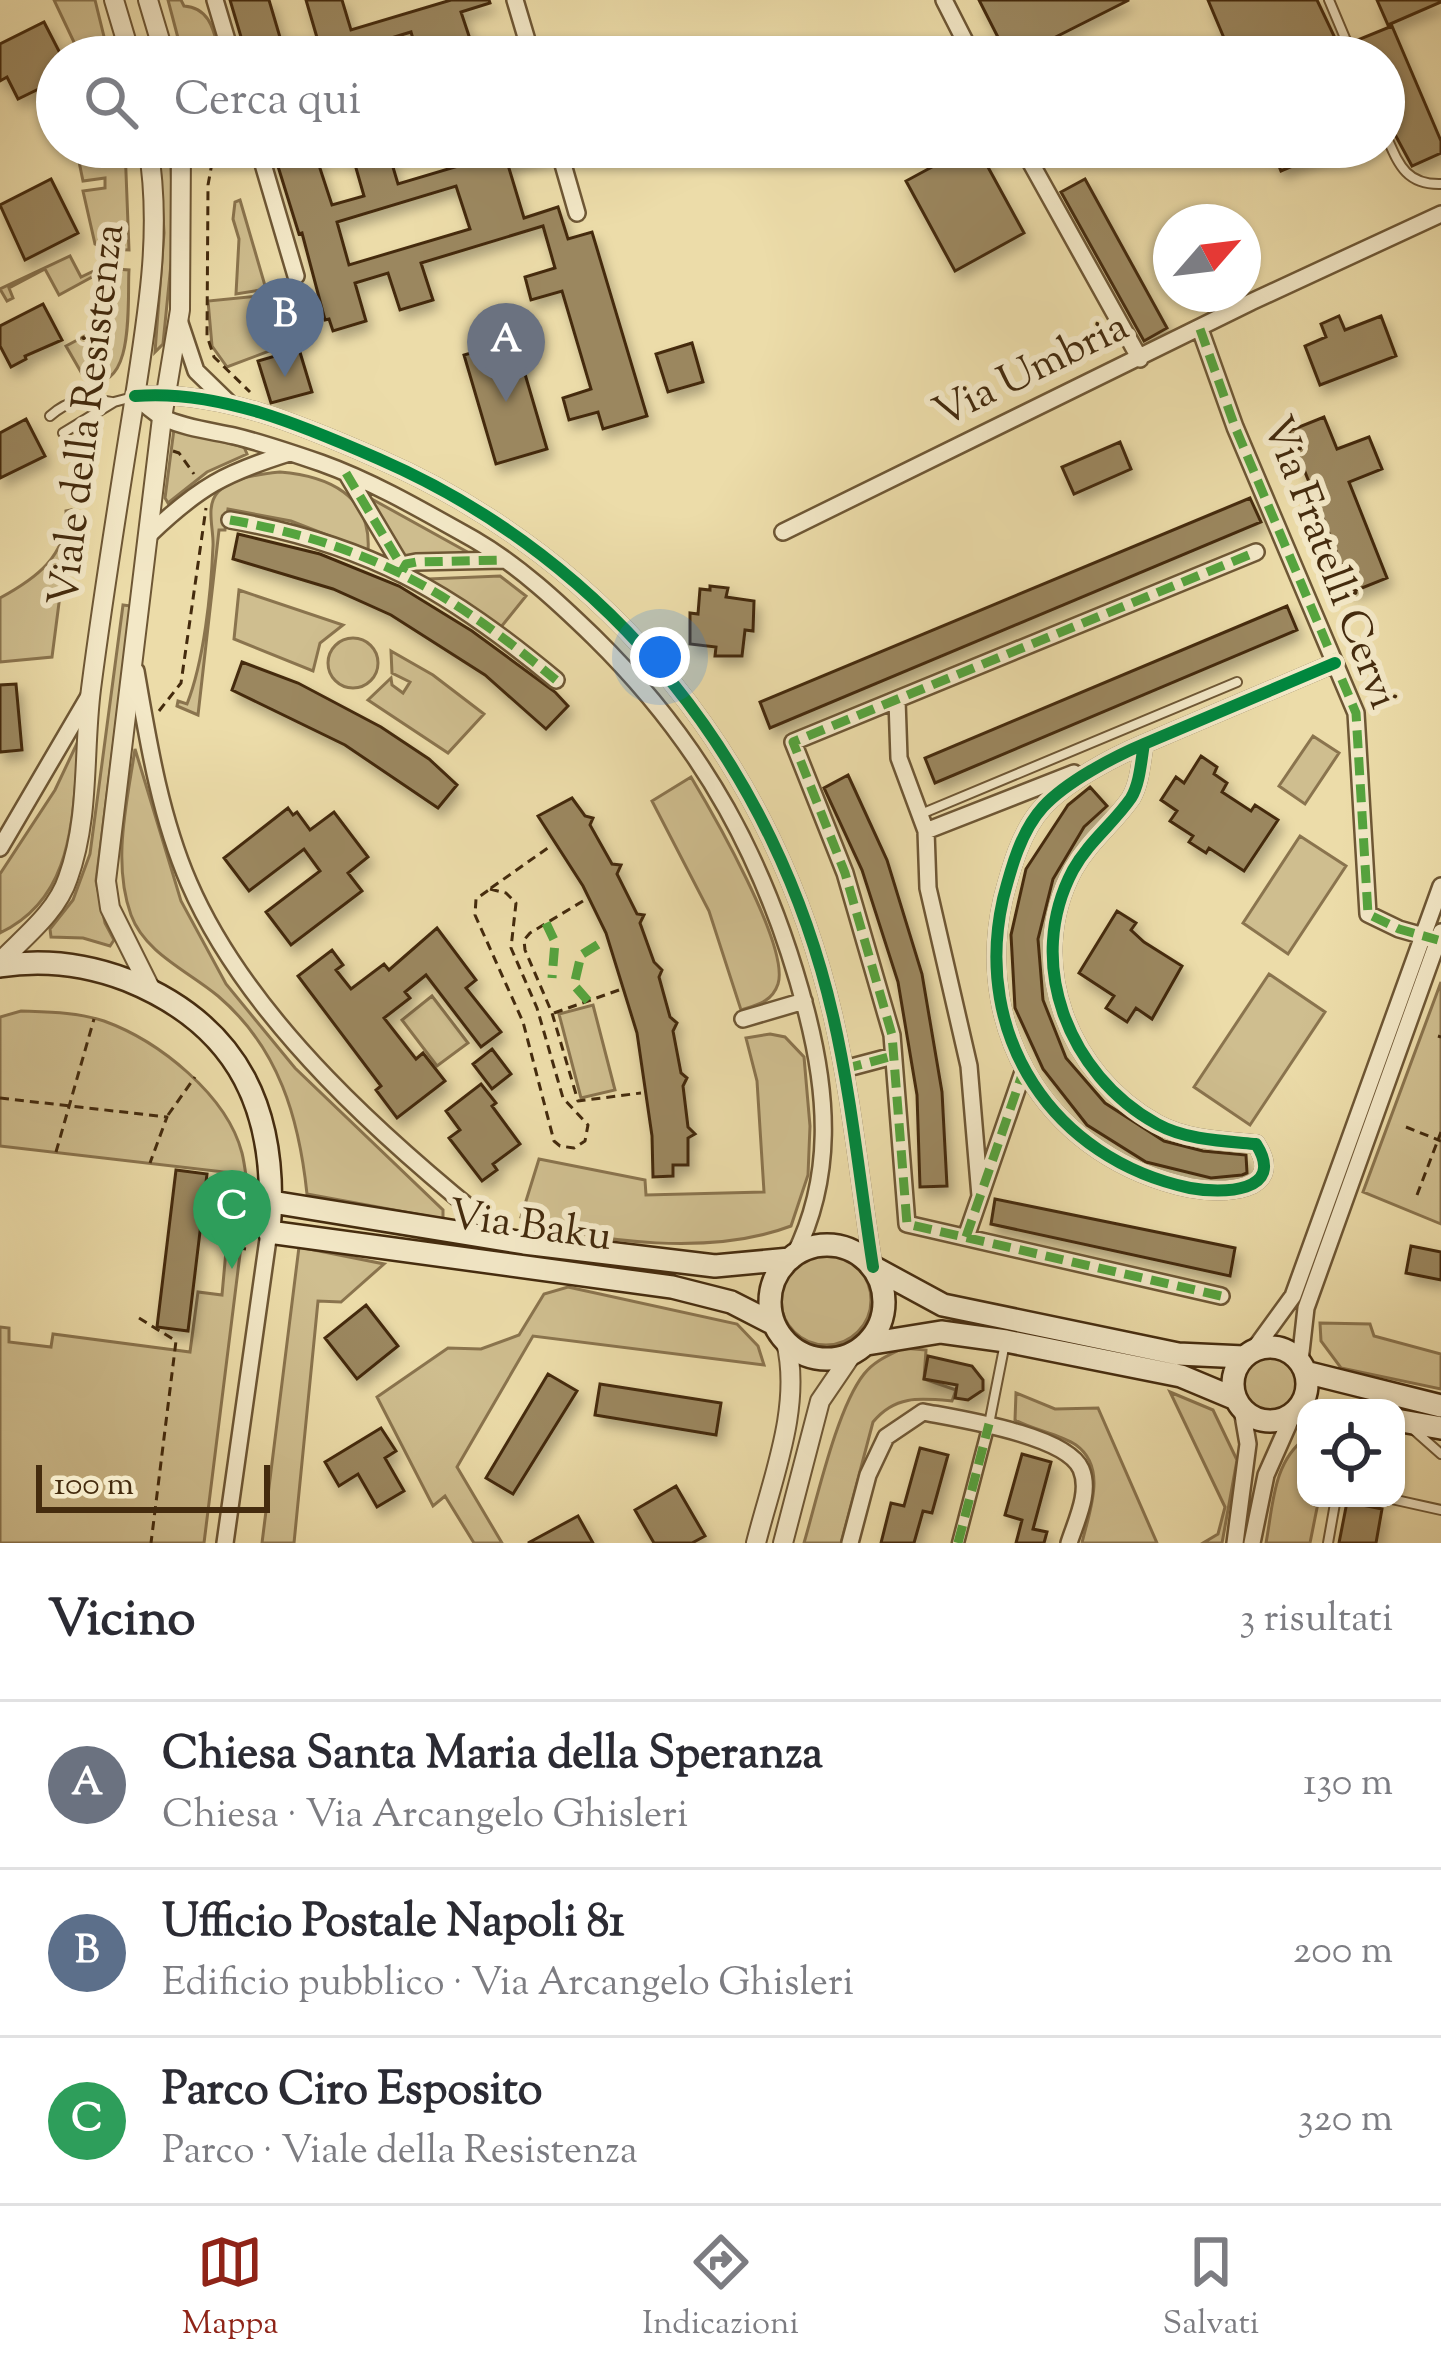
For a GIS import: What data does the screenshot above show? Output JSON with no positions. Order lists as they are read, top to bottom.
{
  "streets": {
    "main road": ["Viale della Resistenza", "Via Baku"],
    "street": ["Via Umbria", "Via Fratelli Cervi"]
  },
  "crossings": [
    ["Via Umbria", "Via Fratelli Cervi"],
    ["Viale della Resistenza", "Via Baku"]
  ],
  "scale_bar": "100 m",
  "north": "top right",
  "page": {
    "search": "Cerca qui",
    "pins": ["B", "A", "C"],
    "scale": "100 m",
    "heading": ["Vicino", "3 risultati"],
    "list": [
      {
        "mark": "A",
        "name": "Chiesa Santa Maria della Speranza",
        "note": "Chiesa · Via Arcangelo Ghisleri",
        "value": "130 m"
      },
      {
        "mark": "B",
        "name": "Ufficio Postale Napoli 81",
        "note": "Edificio pubblico · Via Arcangelo Ghisleri",
        "value": "200 m"
      },
      {
        "mark": "C",
        "name": "Parco Ciro Esposito",
        "note": "Parco · Viale della Resistenza",
        "value": "320 m"
      }
    ],
    "nav": ["Mappa", "Indicazioni", "Salvati"]
  }
}
